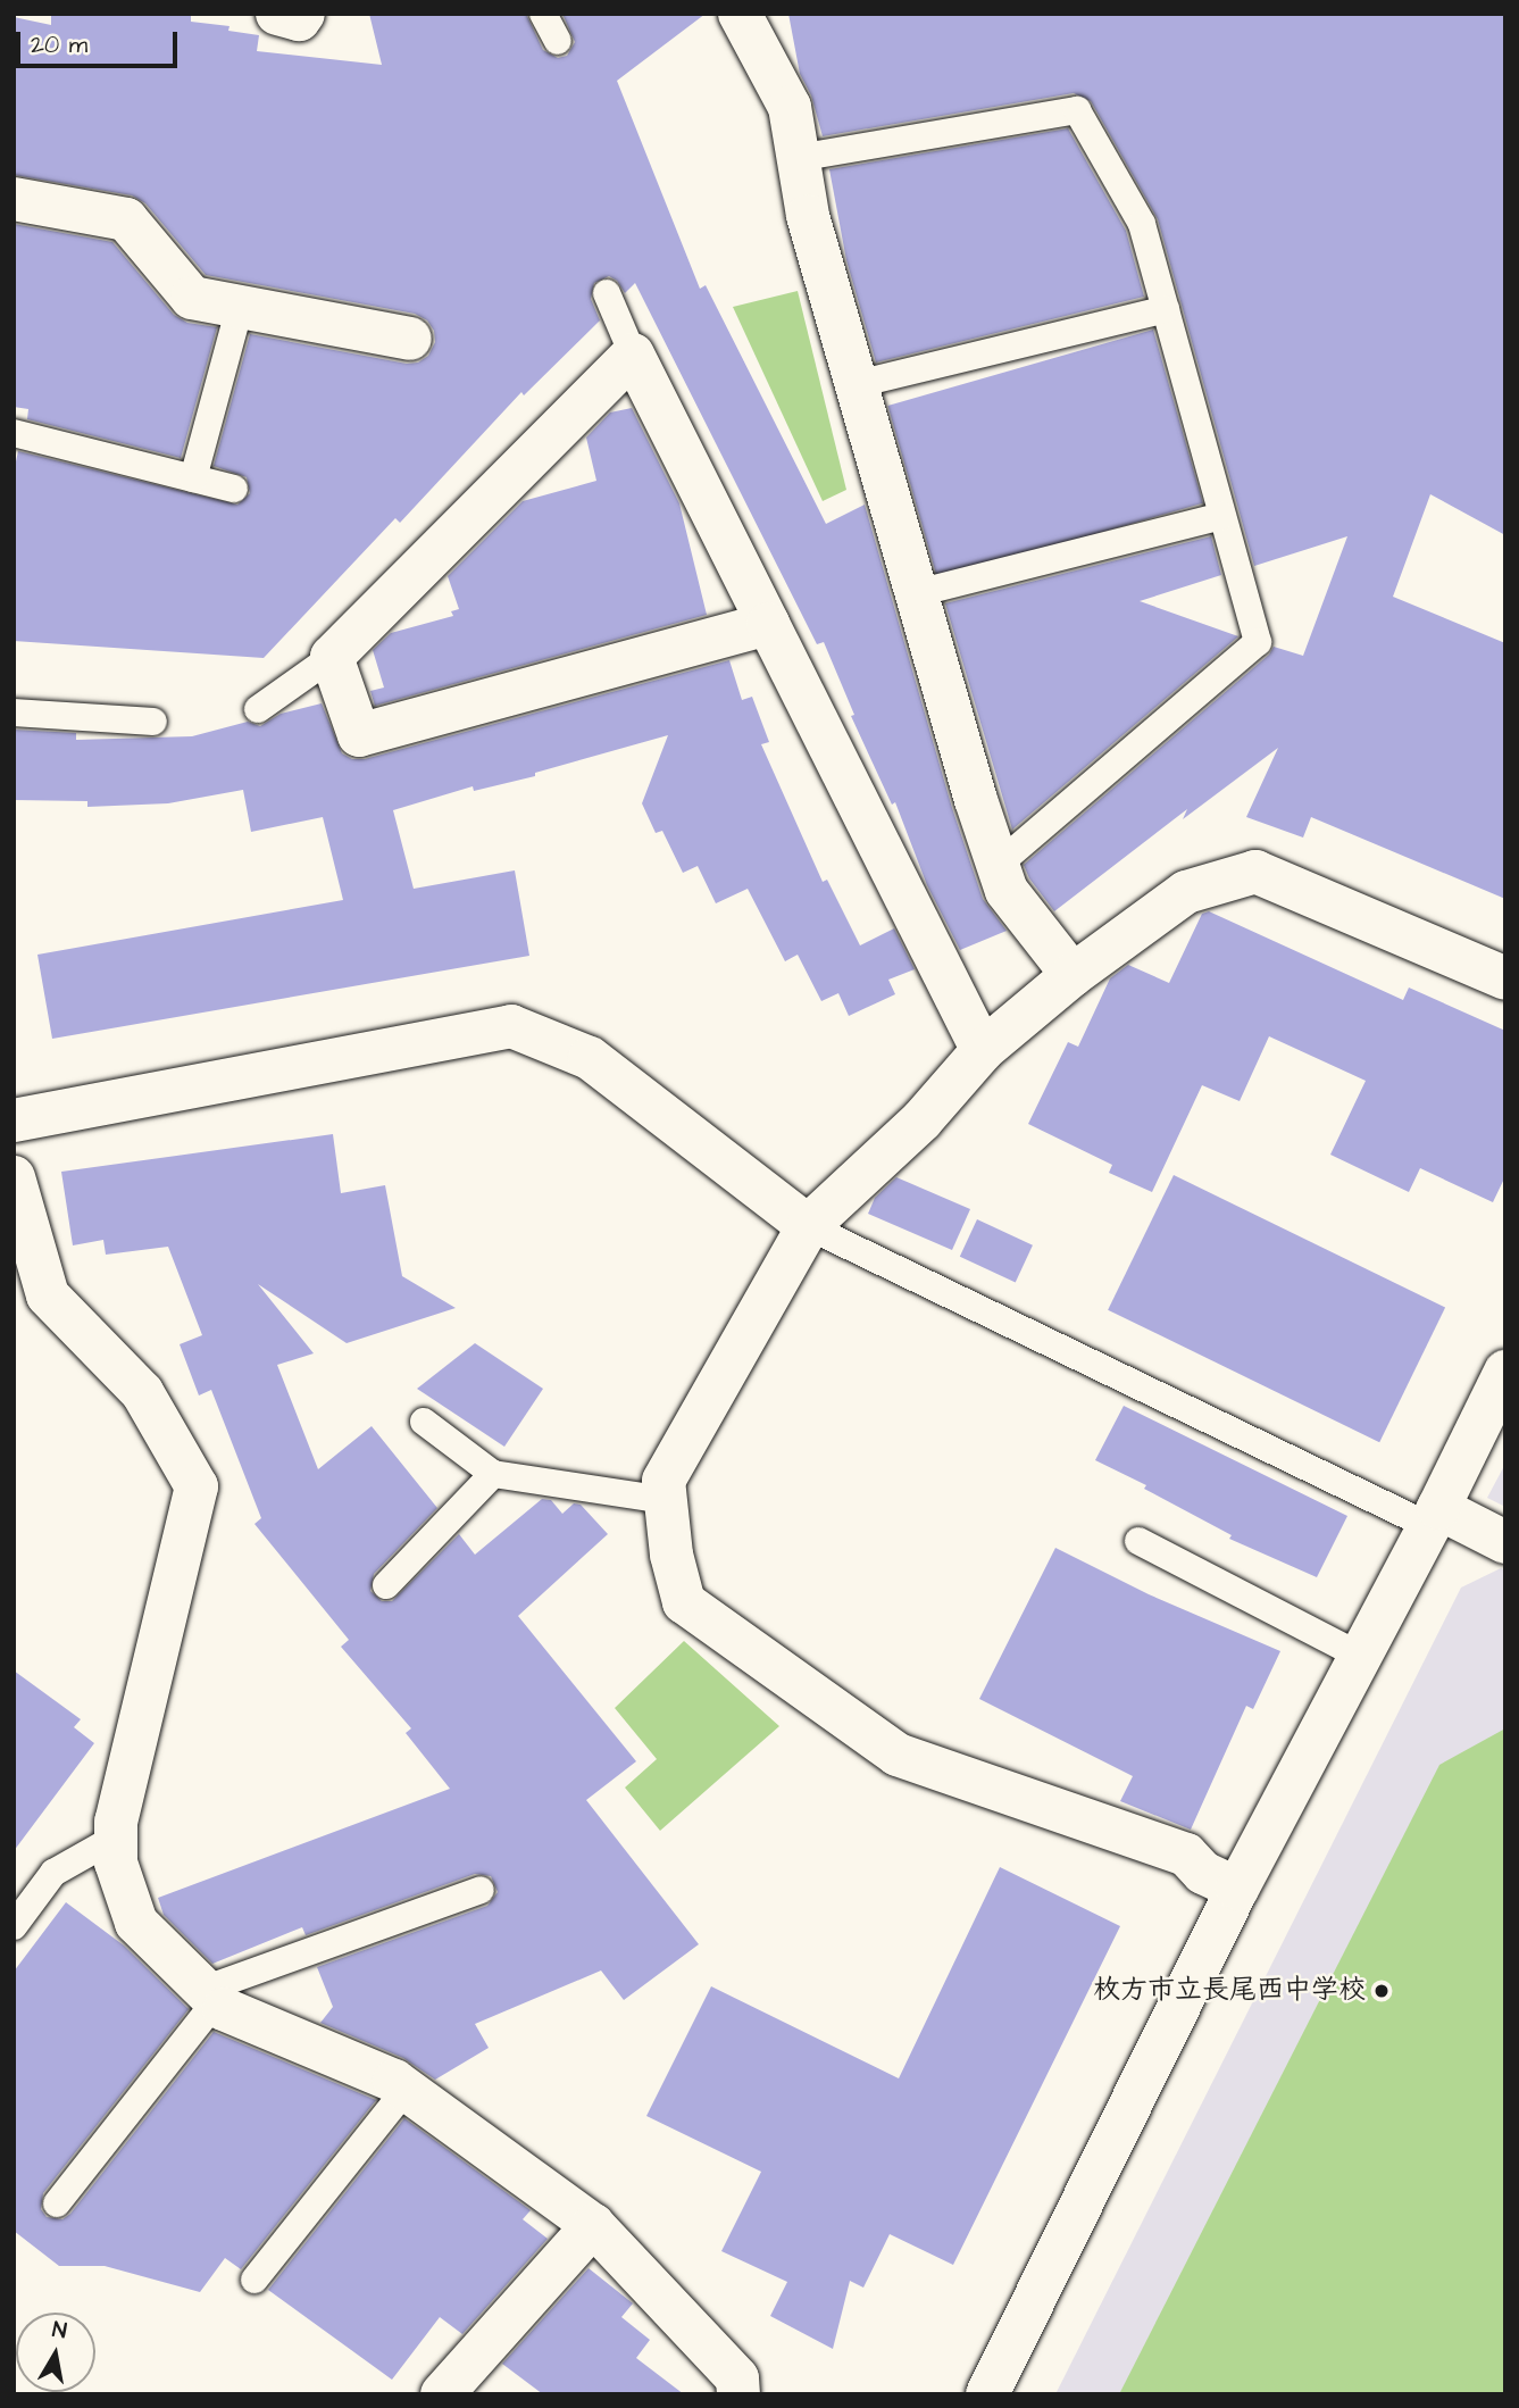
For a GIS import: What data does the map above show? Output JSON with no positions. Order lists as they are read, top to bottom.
{
  "places": ["枚方市立長尾西中学校"],
  "scale_bar": "20 m",
  "north": "top"
}
